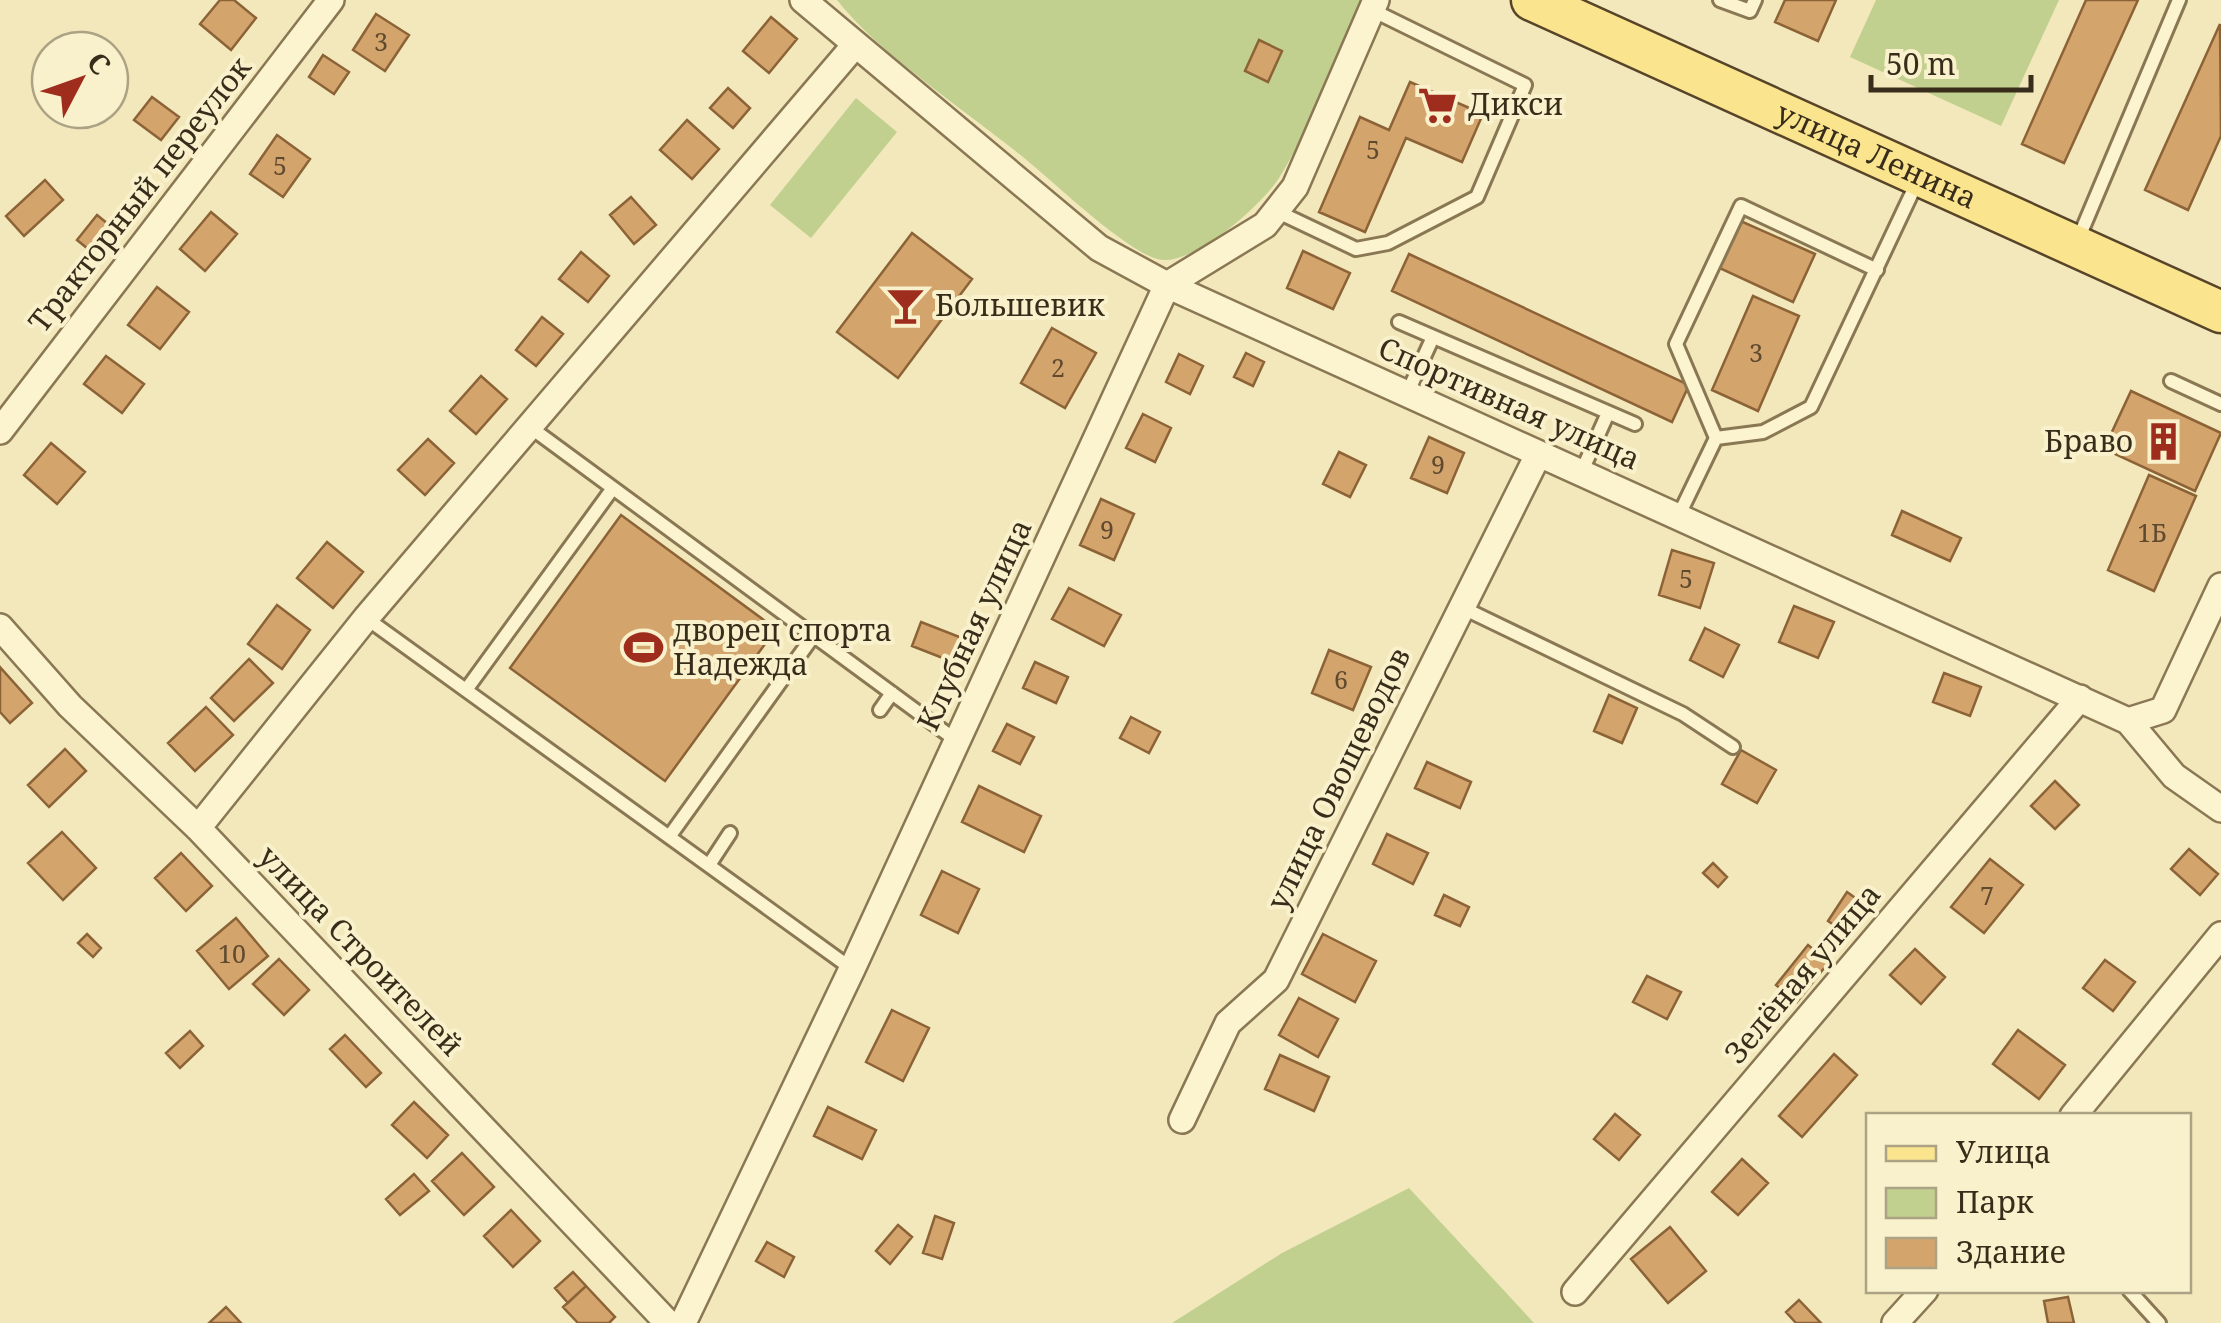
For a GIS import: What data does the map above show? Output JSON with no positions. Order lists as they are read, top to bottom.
{
  "streets": {
    "main road": ["улица Ленина"],
    "street": [
      "Тракторный переулок",
      "Спортивная улица",
      "Клубная улица",
      "улица Овощеводов",
      "улица Строителей",
      "Зелёная улица"
    ]
  },
  "crossings": [
    ["Спортивная улица", "Клубная улица"],
    ["Спортивная улица", "улица Овощеводов"],
    ["Спортивная улица", "Зелёная улица"]
  ],
  "places": {
    "supermarket": ["Дикси"],
    "bar": ["Большевик"],
    "building": ["Браво"],
    "sports": ["дворец спорта Надежда"]
  },
  "house_numbers": [
    "3",
    "5",
    "5",
    "3",
    "2",
    "9",
    "9",
    "1Б",
    "5",
    "6",
    "7",
    "10"
  ],
  "legend": ["Улица", "Парк", "Здание"],
  "scale_bar": "50 m",
  "north": "top right"
}
